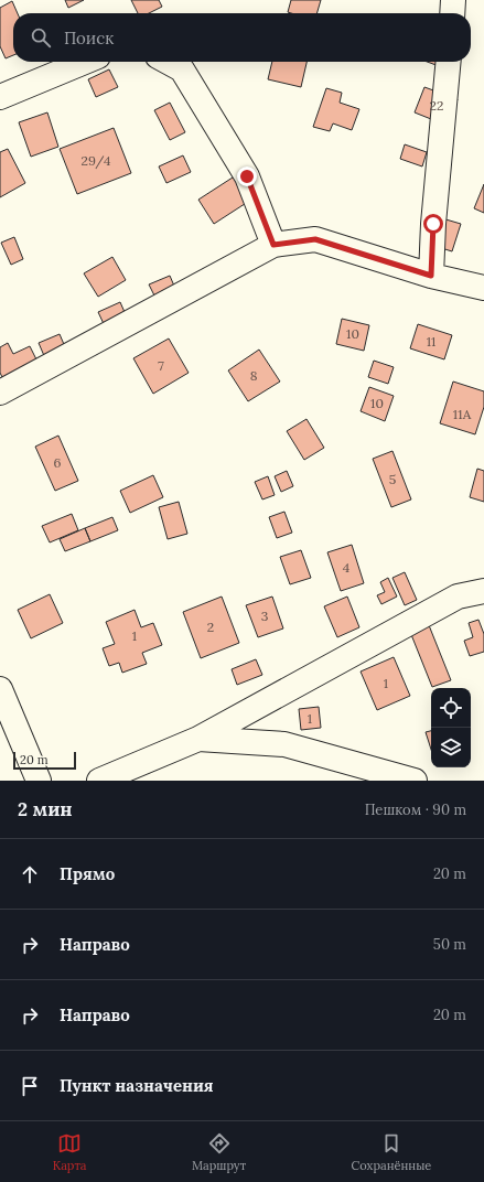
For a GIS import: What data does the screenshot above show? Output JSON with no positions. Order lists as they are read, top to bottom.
{
  "house_numbers": [
    "22",
    "29/4",
    "10",
    "11",
    "7",
    "8",
    "10",
    "11А",
    "6",
    "5",
    "4",
    "3",
    "2",
    "1",
    "1",
    "1"
  ],
  "scale_bar": "20 m",
  "page": {
    "search": "Поиск",
    "scale": "20 m",
    "heading": ["2 мин", "Пешком · 90 m"],
    "list": [
      ["Прямо", "20 m"],
      ["Направо", "50 m"],
      ["Направо", "20 m"],
      "Пункт назначения"
    ],
    "nav": ["Карта", "Маршрут", "Сохранённые"]
  }
}
